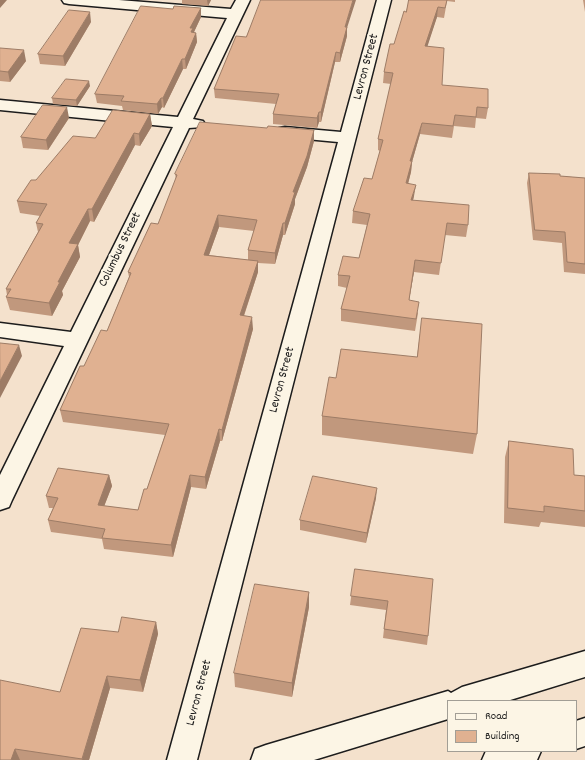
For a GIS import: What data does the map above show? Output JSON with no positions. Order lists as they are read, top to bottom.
{
  "streets": {
    "street": ["Levron Street", "Columbus Street"]
  },
  "legend": ["Road", "Building"]
}
